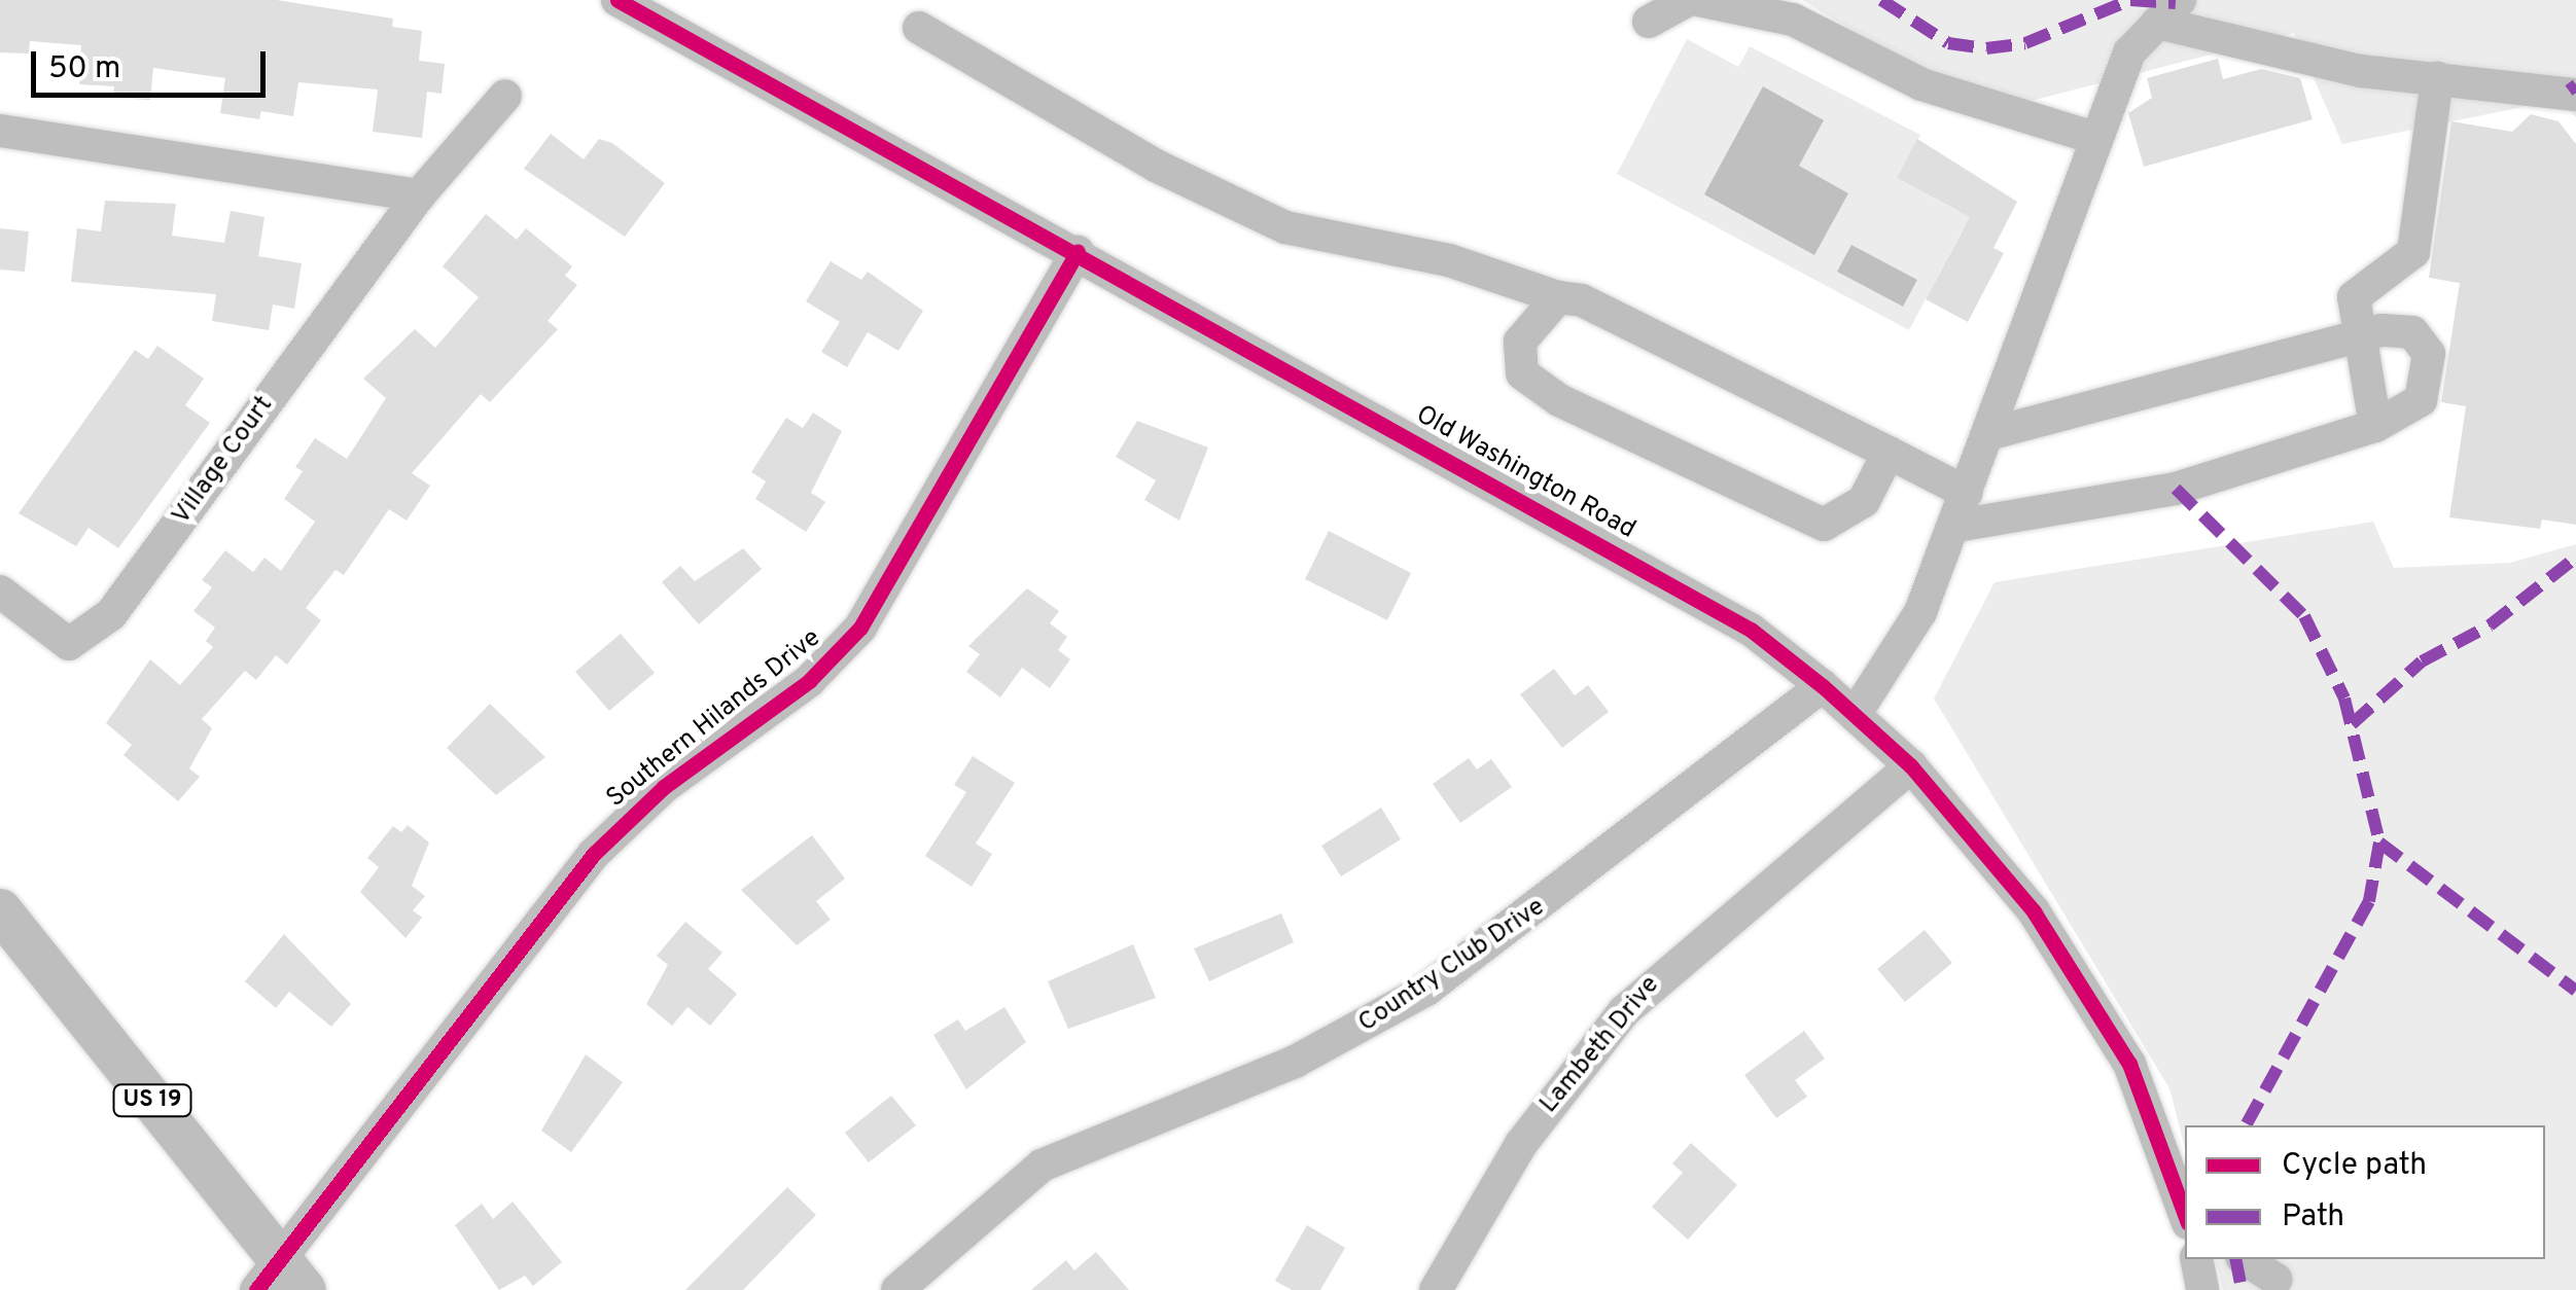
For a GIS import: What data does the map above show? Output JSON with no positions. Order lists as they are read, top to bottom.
{
  "streets": {
    "main road": ["US 19"],
    "street": [
      "Village Court",
      "Old Washington Road",
      "Southern Hilands Drive",
      "Country Club Drive",
      "Lambeth Drive"
    ]
  },
  "crossings": [
    ["Old Washington Road", "Southern Hilands Drive"],
    ["Old Washington Road", "Country Club Drive"],
    ["Old Washington Road", "Lambeth Drive"],
    ["Southern Hilands Drive", "US 19"]
  ],
  "legend": ["Cycle path", "Path"],
  "scale_bar": "50 m"
}
